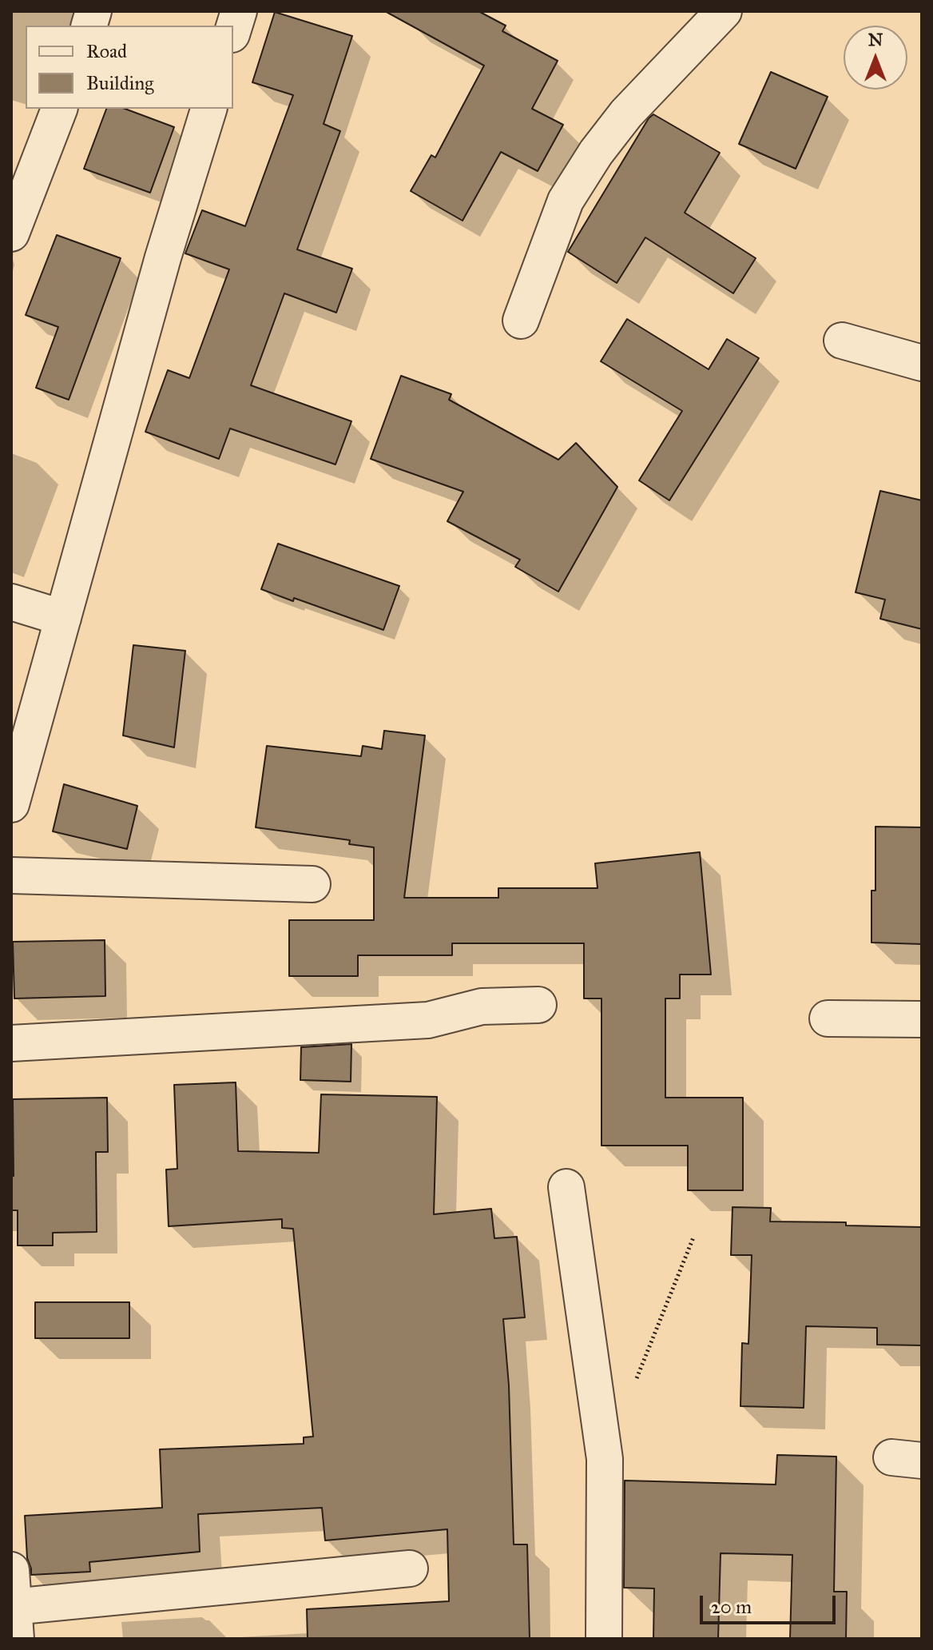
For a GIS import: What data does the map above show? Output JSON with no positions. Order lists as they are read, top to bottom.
{
  "legend": ["Road", "Building"],
  "scale_bar": "20 m",
  "north": "top"
}
